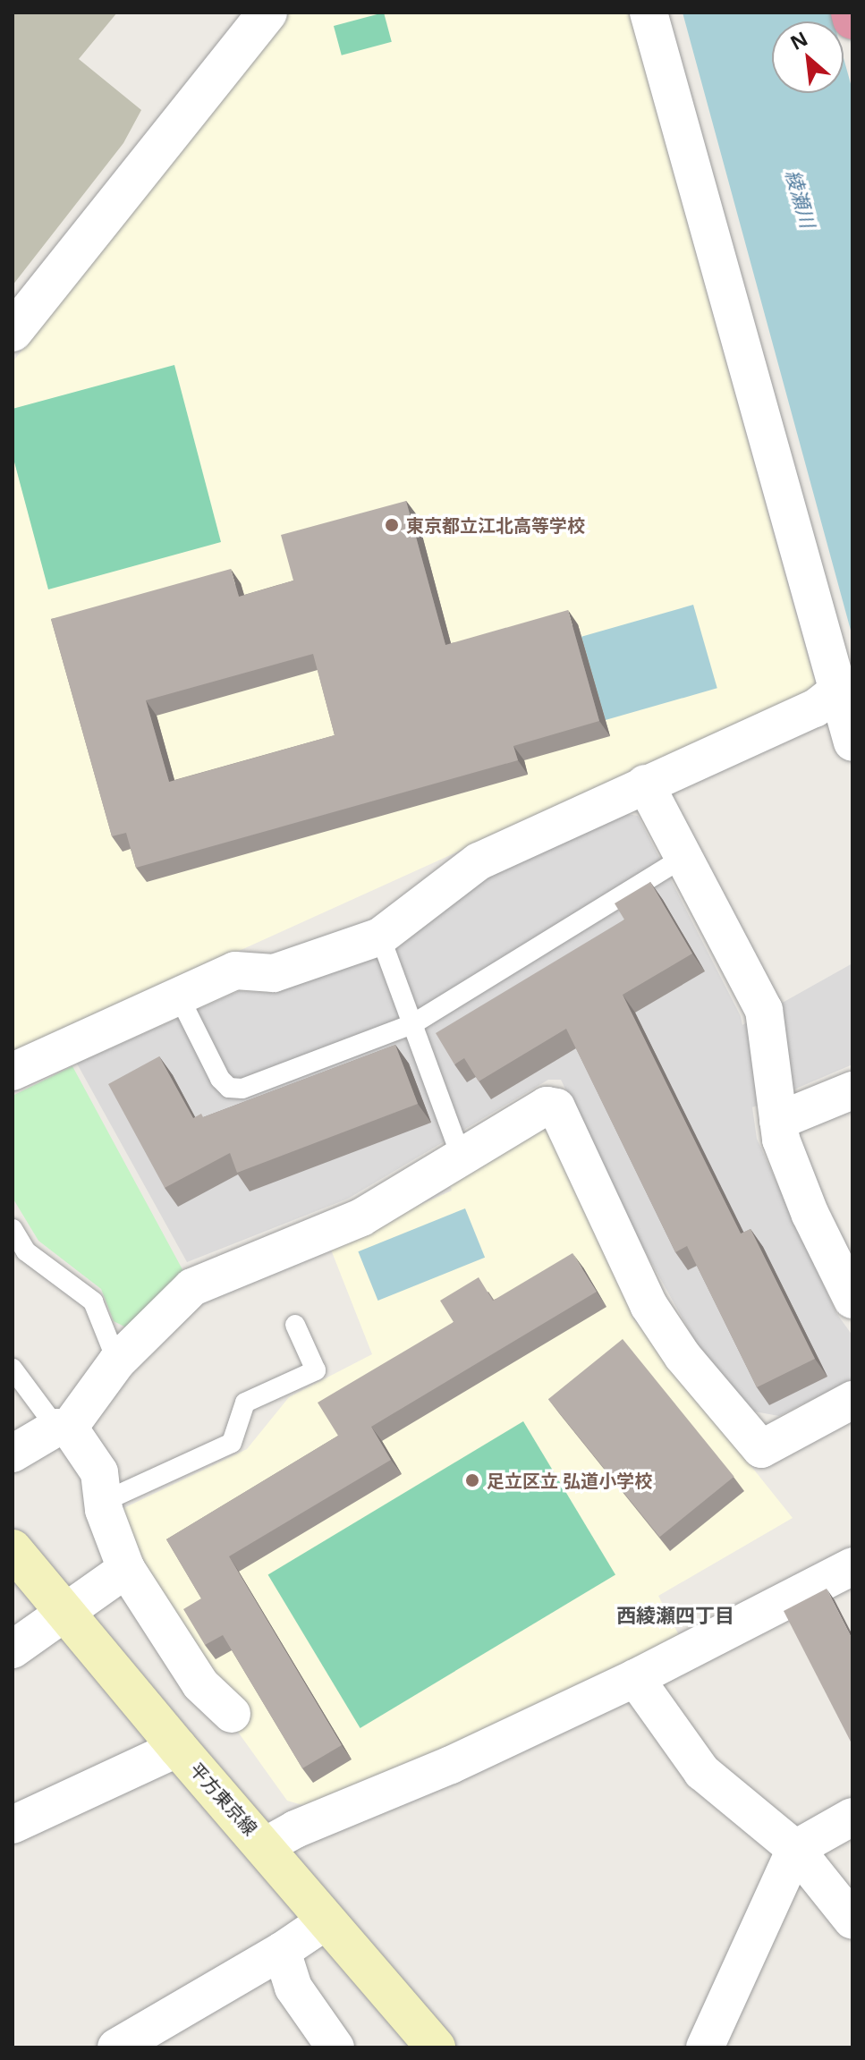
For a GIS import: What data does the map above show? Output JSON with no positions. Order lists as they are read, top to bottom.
{
  "streets": {
    "main road": ["平方東京線"]
  },
  "districts": ["西綾瀬四丁目"],
  "water": ["綾瀬川"],
  "places": ["東京都立江北高等学校", "足立区立 弘道小学校"],
  "north": "top left"
}
